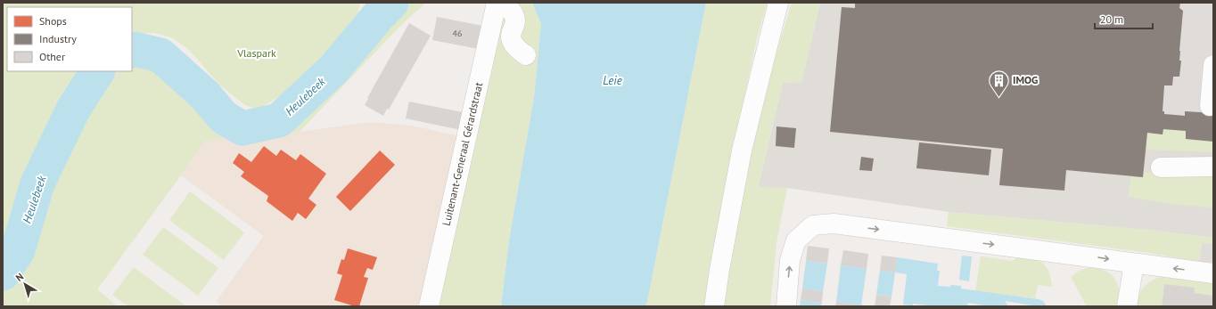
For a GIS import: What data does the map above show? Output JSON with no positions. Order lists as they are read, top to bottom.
{
  "streets": {
    "street": ["Luitenant-Generaal Gérardstraat"]
  },
  "water": ["Leie", "Heulebeek"],
  "parks": ["Vlaspark"],
  "places": {
    "building": ["IMOG"]
  },
  "house_numbers": ["46"],
  "legend": ["Shops", "Industry", "Other"],
  "scale_bar": "20 m",
  "north": "top left"
}
